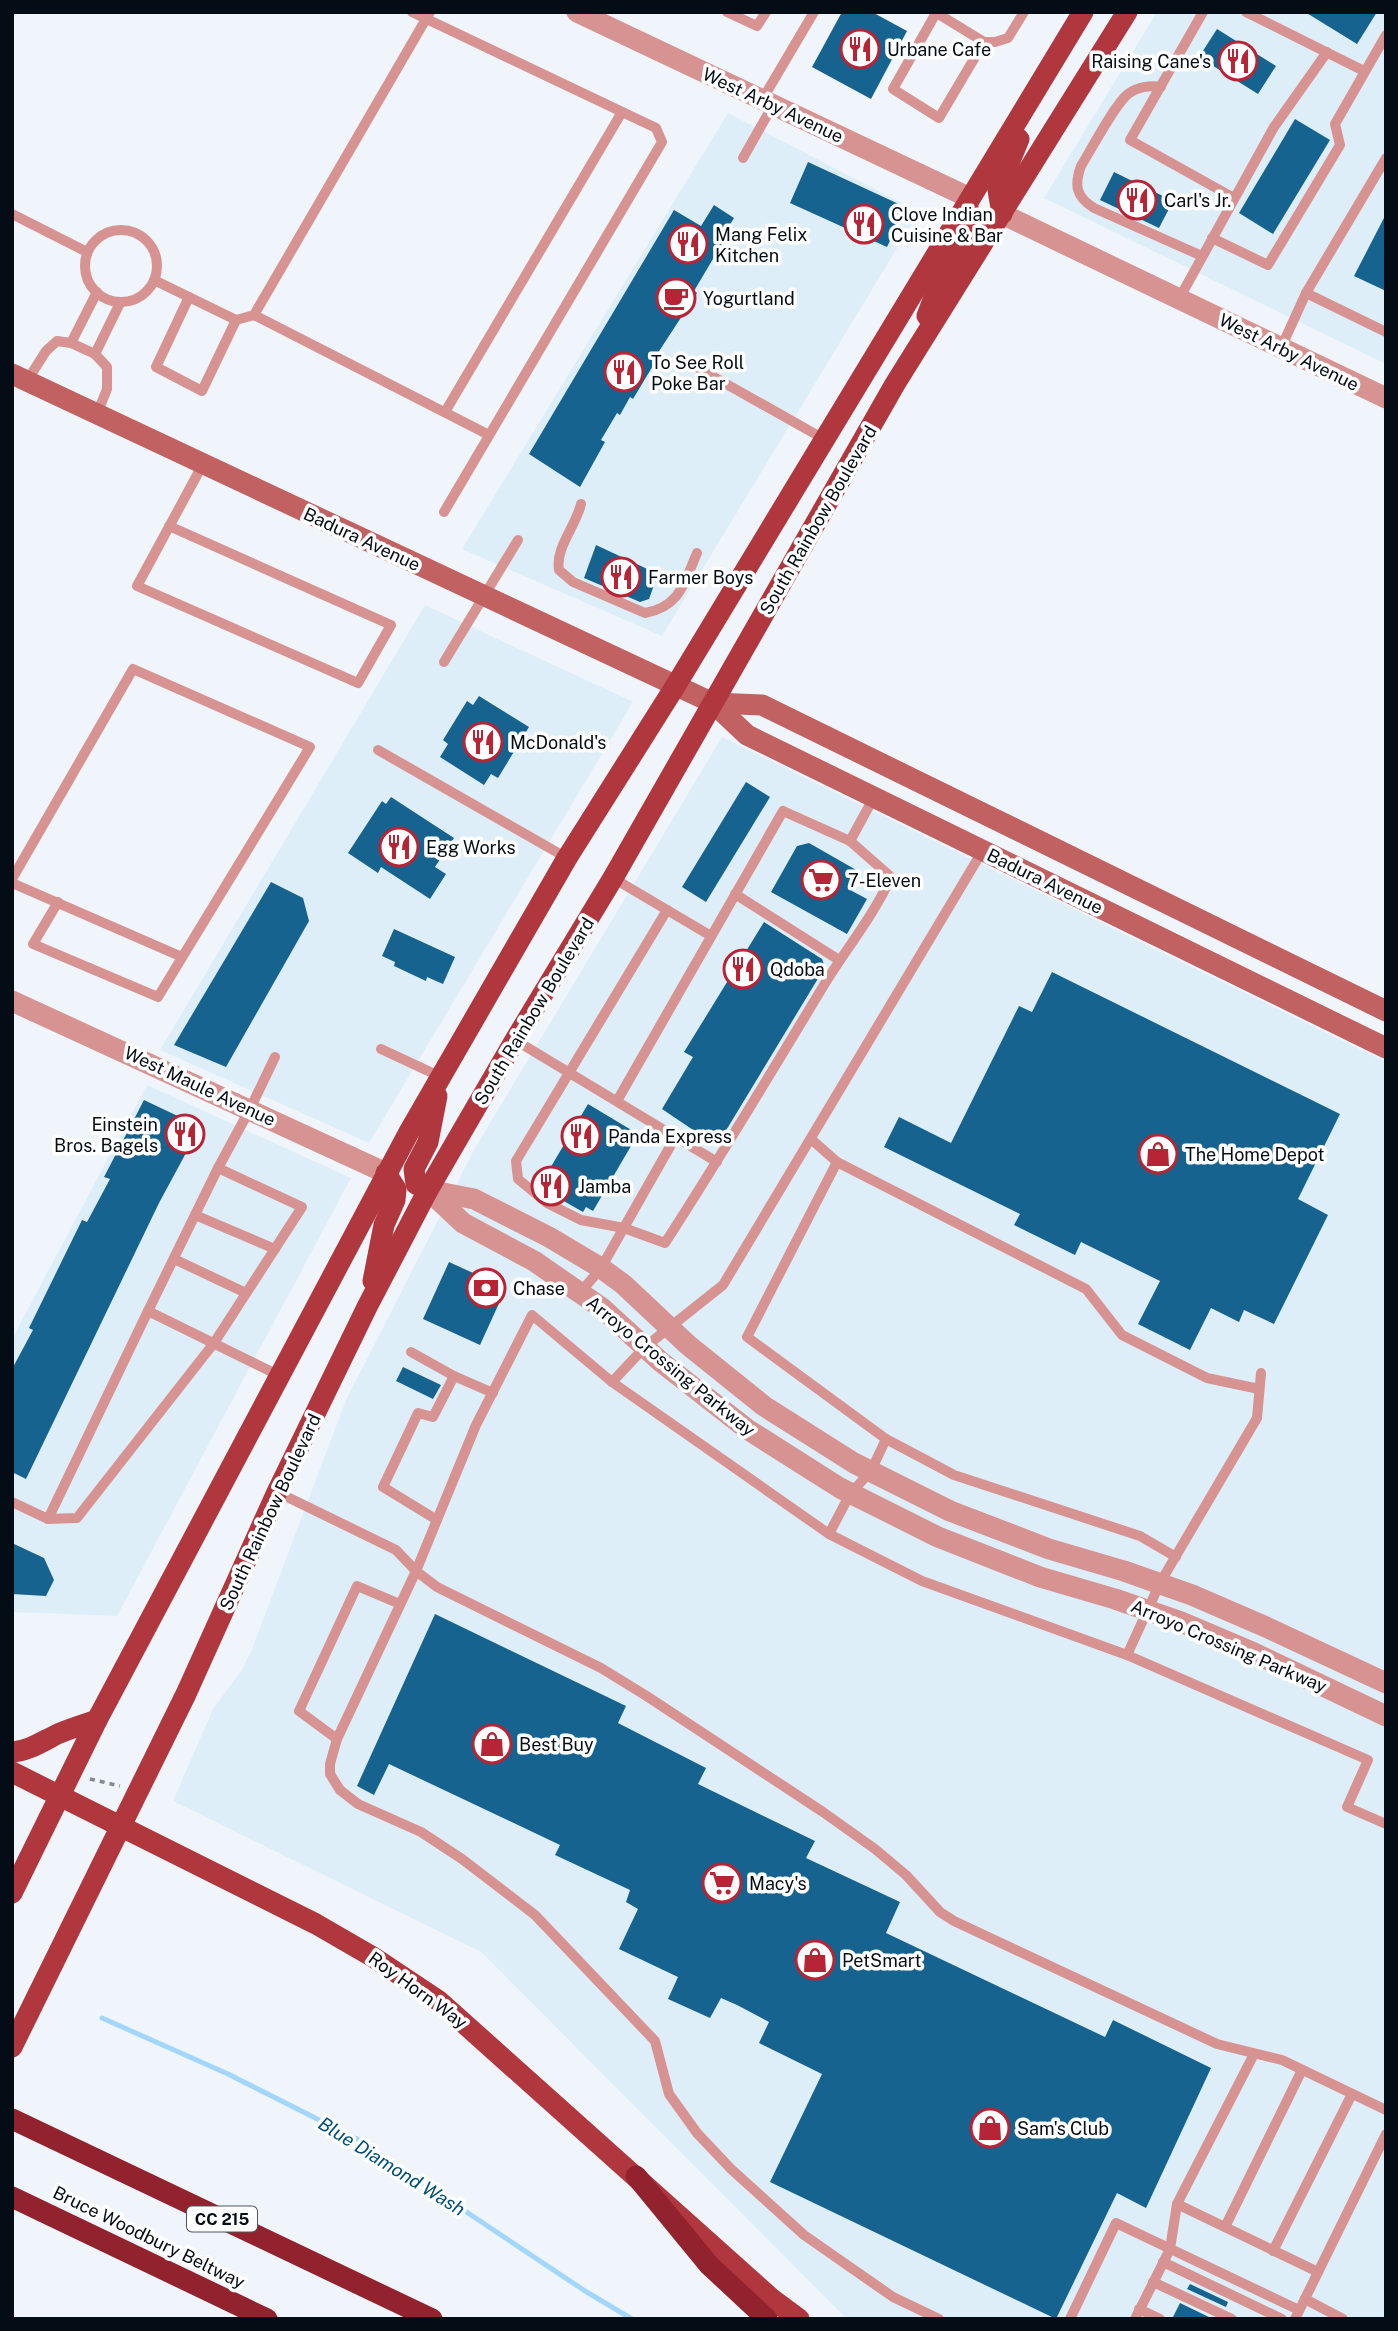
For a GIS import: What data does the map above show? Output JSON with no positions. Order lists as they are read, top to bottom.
{
  "streets": {
    "highway": ["CC 215", "Bruce Woodbury Beltway"],
    "main road": ["South Rainbow Boulevard", "Badura Avenue", "Roy Horn Way"],
    "street": ["West Arby Avenue", "West Maule Avenue", "Arroyo Crossing Parkway"]
  },
  "crossings": [
    ["West Arby Avenue", "South Rainbow Boulevard"],
    ["South Rainbow Boulevard", "Badura Avenue"],
    ["South Rainbow Boulevard", "West Maule Avenue"],
    ["South Rainbow Boulevard", "Arroyo Crossing Parkway"],
    ["South Rainbow Boulevard", "Roy Horn Way"]
  ],
  "water": ["Blue Diamond Wash"],
  "places": {
    "restaurant": [
      "Urbane Cafe",
      "Raising Cane's",
      "Carl's Jr.",
      "Clove Indian Cuisine & Bar",
      "Mang Felix Kitchen",
      "To See Roll Poke Bar",
      "Farmer Boys",
      "McDonald's",
      "Egg Works",
      "Qdoba",
      "Einstein Bros. Bagels",
      "Panda Express",
      "Jamba"
    ],
    "cafe": ["Yogurtland"],
    "supermarket": ["7-Eleven", "Macy's"],
    "shop": [
      "The Home Depot",
      "Best Buy",
      "PetSmart",
      "Sam's Club"
    ],
    "bank": ["Chase"]
  }
}
